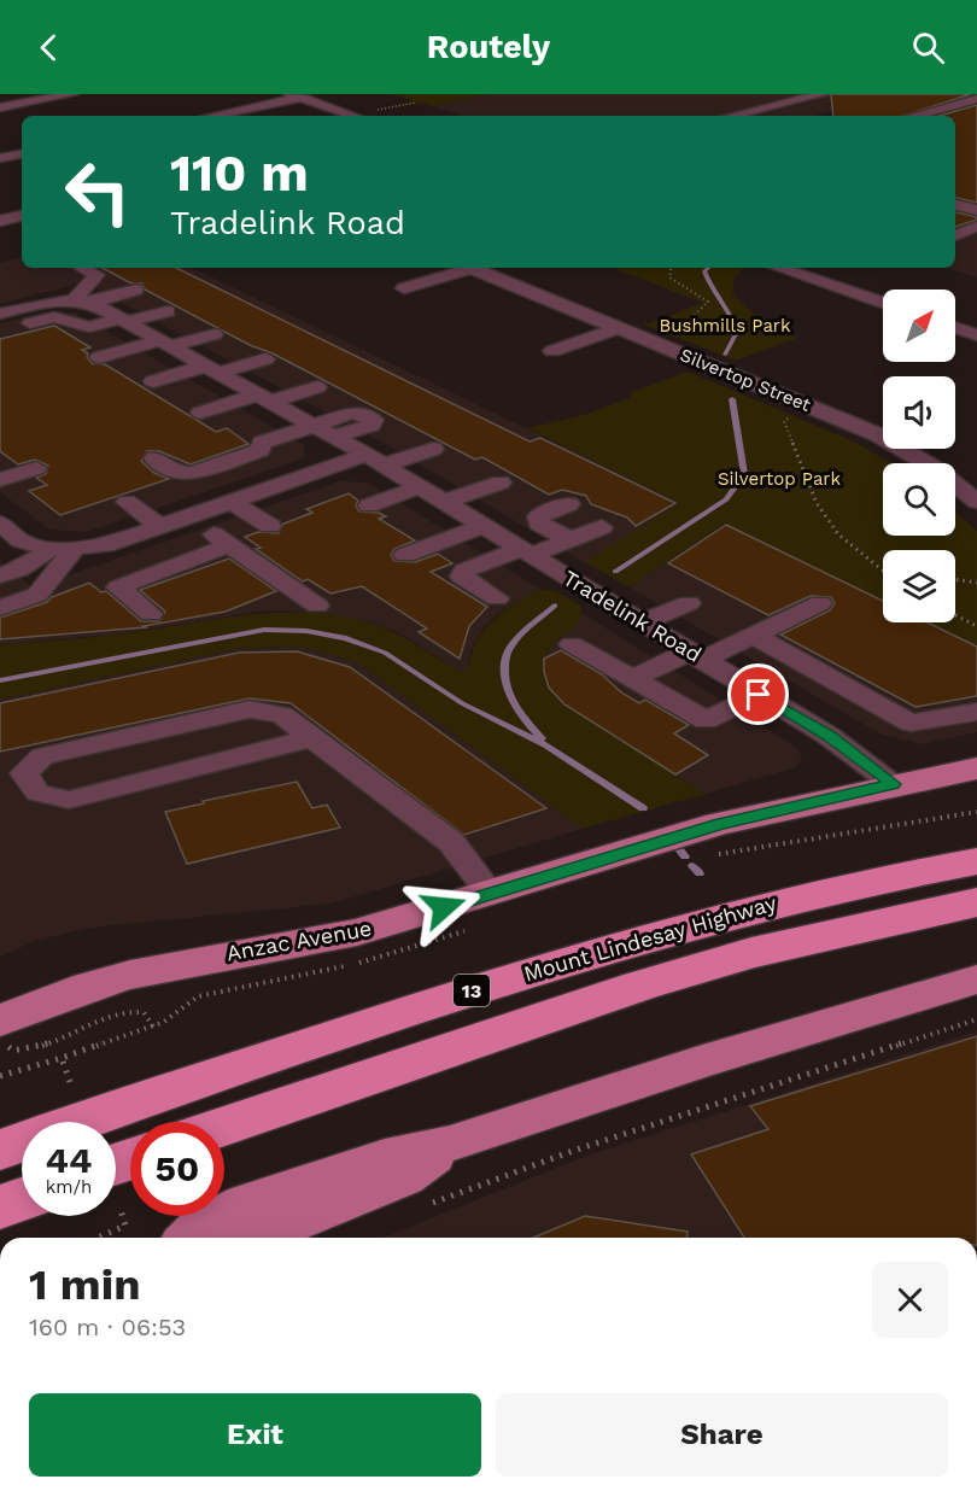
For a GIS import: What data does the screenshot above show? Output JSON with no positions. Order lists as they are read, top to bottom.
{
  "streets": {
    "highway": ["Mount Lindesay Highway", "13"],
    "main road": ["Anzac Avenue"],
    "street": ["Silvertop Street", "Tradelink Road"]
  },
  "crossings": [
    ["Tradelink Road", "Anzac Avenue"]
  ],
  "parks": ["Bushmills Park", "Silvertop Park"],
  "north": "top right",
  "page": {
    "header": "Routely",
    "turn": ["110 m", "Tradelink Road"],
    "speed": "44 km/h",
    "limit": "50",
    "heading": ["1 min", "160 m · 06:53"],
    "buttons": ["Exit", "Share"]
  }
}
